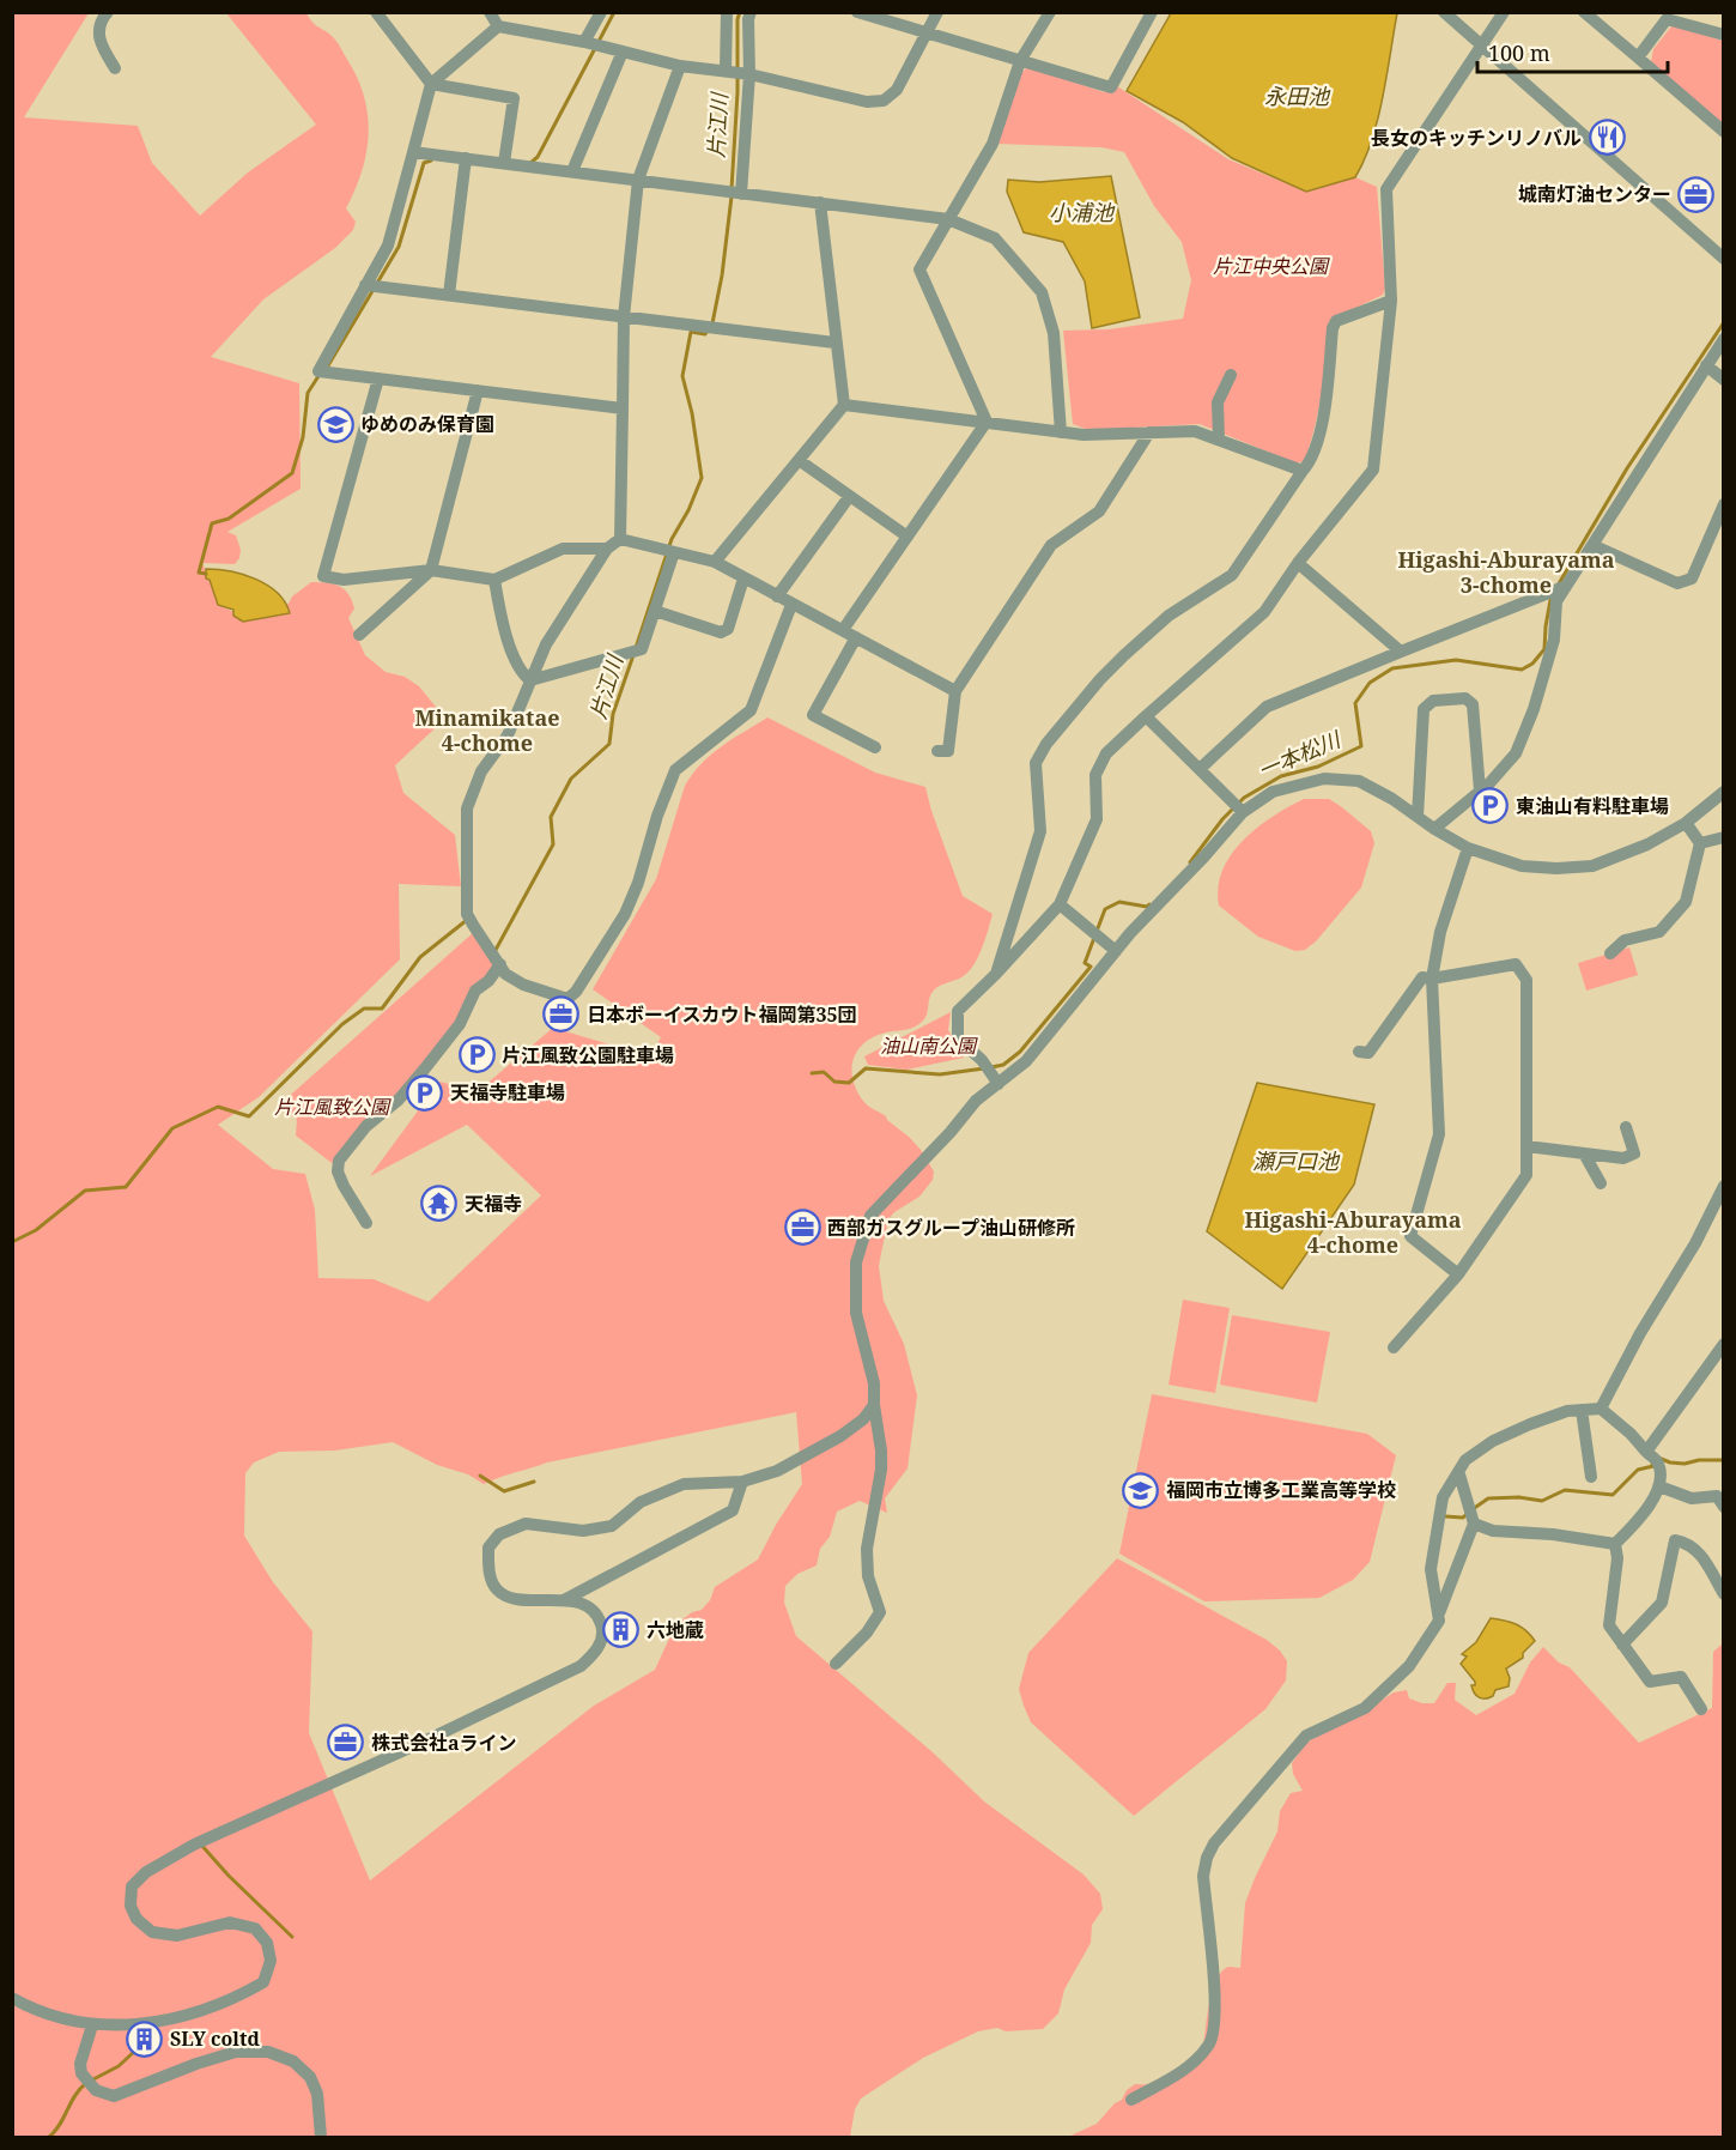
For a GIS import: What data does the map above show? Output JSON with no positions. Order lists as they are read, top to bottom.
{
  "districts": ["Higashi-Aburayama 3-chome", "Minamikatae 4-chome", "Higashi-Aburayama 4-chome"],
  "water": [
    "永田池",
    "片江川",
    "小浦池",
    "一本松川",
    "瀬戸口池"
  ],
  "parks": ["片江中央公園", "油山南公園", "片江風致公園"],
  "places": {
    "restaurant": ["長女のキッチンリノバル"],
    "office": [
      "城南灯油センター",
      "日本ボーイスカウト福岡第35団",
      "西部ガスグループ油山研修所",
      "株式会社aライン"
    ],
    "school or university": ["ゆめのみ保育園", "福岡市立博多工業高等学校"],
    "parking": ["東油山有料駐車場", "片江風致公園駐車場", "天福寺駐車場"],
    "temple": ["天福寺"],
    "building": ["六地蔵", "SLY coltd"]
  },
  "scale_bar": "100 m"
}
